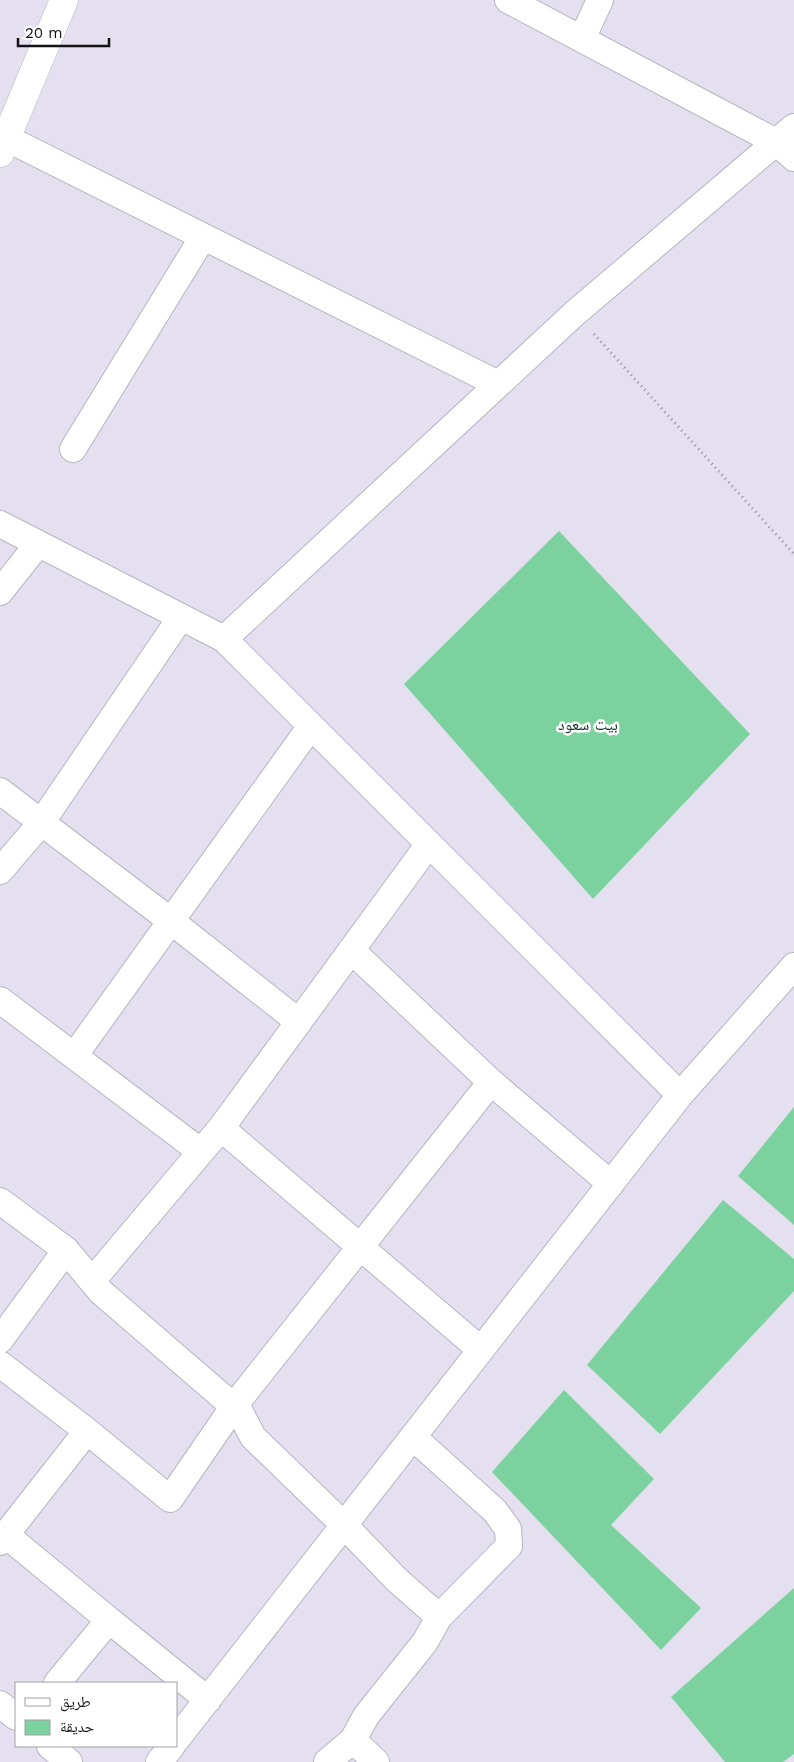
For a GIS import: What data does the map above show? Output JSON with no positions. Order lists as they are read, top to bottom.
{
  "parks": ["بيت سعود"],
  "legend": ["طريق", "حديقة"],
  "scale_bar": "20 m"
}
